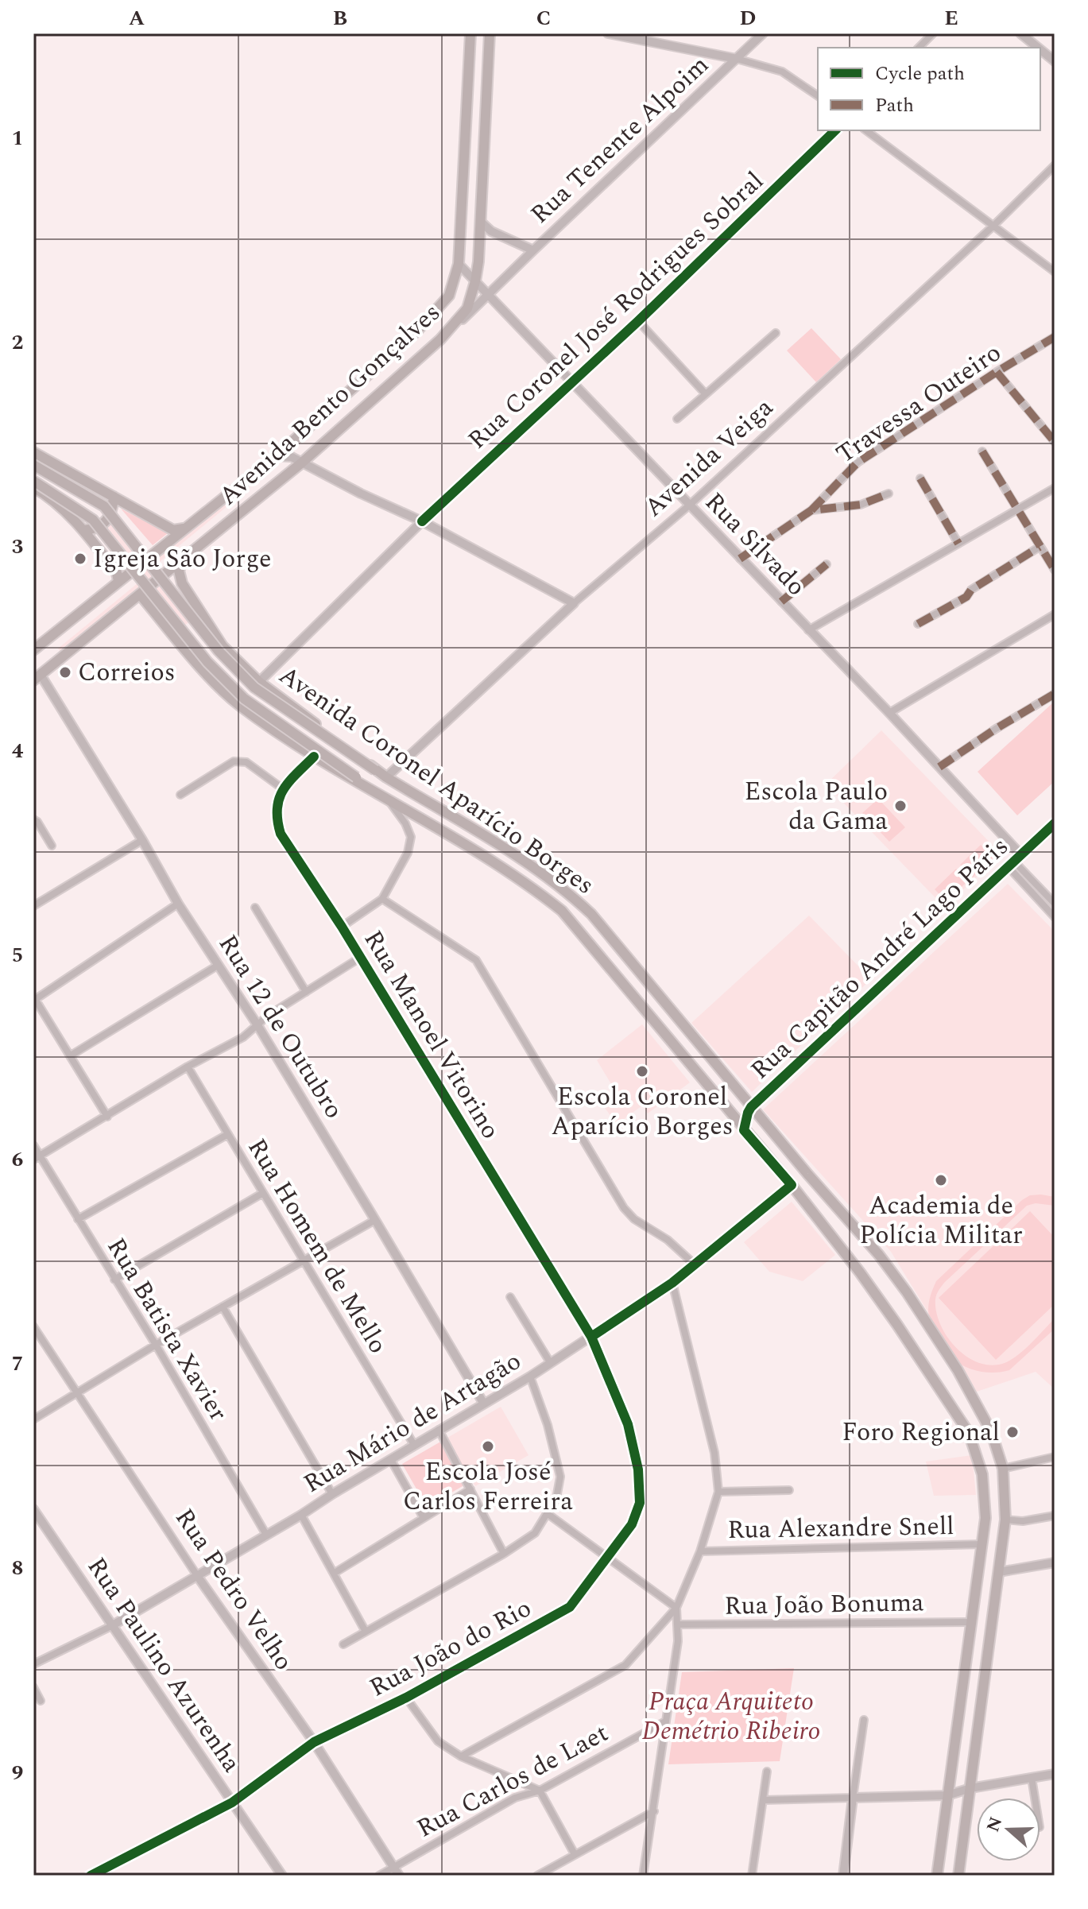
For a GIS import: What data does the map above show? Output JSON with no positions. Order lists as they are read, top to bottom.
{
  "streets": {
    "main road": ["Avenida Bento Gonçalves", "Avenida Coronel Aparício Borges"],
    "street": [
      "Rua Tenente Alpoim",
      "Rua Coronel José Rodrigues Sobral",
      "Travessa Outeiro",
      "Avenida Veiga",
      "Rua Silvado",
      "Rua Capitão André Lago Páris",
      "Rua 12 de Outubro",
      "Rua Manoel Vitorino",
      "Rua Homem de Mello",
      "Rua Batista Xavier",
      "Rua Mário de Artagão",
      "Rua Alexandre Snell",
      "Rua Pedro Velho",
      "Rua João Bonuma",
      "Rua João do Rio",
      "Rua Paulino Azurenha",
      "Rua Carlos de Laet"
    ]
  },
  "crossings": [
    ["Rua Tenente Alpoim", "Avenida Bento Gonçalves"],
    ["Rua Tenente Alpoim", "Rua Silvado"],
    ["Rua Coronel José Rodrigues Sobral", "Rua Silvado"],
    ["Rua Coronel José Rodrigues Sobral", "Avenida Coronel Aparício Borges"],
    ["Travessa Outeiro", "Rua Silvado"],
    ["Avenida Bento Gonçalves", "Rua Silvado"],
    ["Avenida Bento Gonçalves", "Avenida Coronel Aparício Borges"],
    ["Avenida Bento Gonçalves", "Rua 12 de Outubro"],
    ["Avenida Veiga", "Rua Silvado"],
    ["Avenida Veiga", "Avenida Coronel Aparício Borges"],
    ["Rua Silvado", "Rua Capitão André Lago Páris"],
    ["Avenida Coronel Aparício Borges", "Rua Capitão André Lago Páris"],
    ["Avenida Coronel Aparício Borges", "Rua Mário de Artagão"],
    ["Avenida Coronel Aparício Borges", "Rua Alexandre Snell"],
    ["Avenida Coronel Aparício Borges", "Rua João Bonuma"],
    ["Rua 12 de Outubro", "Rua Mário de Artagão"],
    ["Rua Manoel Vitorino", "Rua Mário de Artagão"],
    ["Rua Manoel Vitorino", "Rua João do Rio"],
    ["Rua Homem de Mello", "Rua Mário de Artagão"],
    ["Rua Batista Xavier", "Rua Mário de Artagão"],
    ["Rua Mário de Artagão", "Rua Pedro Velho"],
    ["Rua Mário de Artagão", "Rua João do Rio"],
    ["Rua Mário de Artagão", "Rua Paulino Azurenha"],
    ["Rua Pedro Velho", "Rua João do Rio"],
    ["Rua Pedro Velho", "Rua Carlos de Laet"],
    ["Rua João do Rio", "Rua Paulino Azurenha"]
  ],
  "parks": ["Praça Arquiteto Demétrio Ribeiro"],
  "places": [
    "Igreja São Jorge",
    "Correios",
    "Escola Paulo da Gama",
    "Escola Coronel Aparício Borges",
    "Academia de Polícia Militar",
    "Foro Regional",
    "Escola José Carlos Ferreira"
  ],
  "legend": ["Cycle path", "Path"],
  "north": "left",
  "grid": {
    "columns": [
      "A",
      "B",
      "C",
      "D",
      "E"
    ],
    "rows": [
      "1",
      "2",
      "3",
      "4",
      "5",
      "6",
      "7",
      "8",
      "9"
    ]
  }
}
